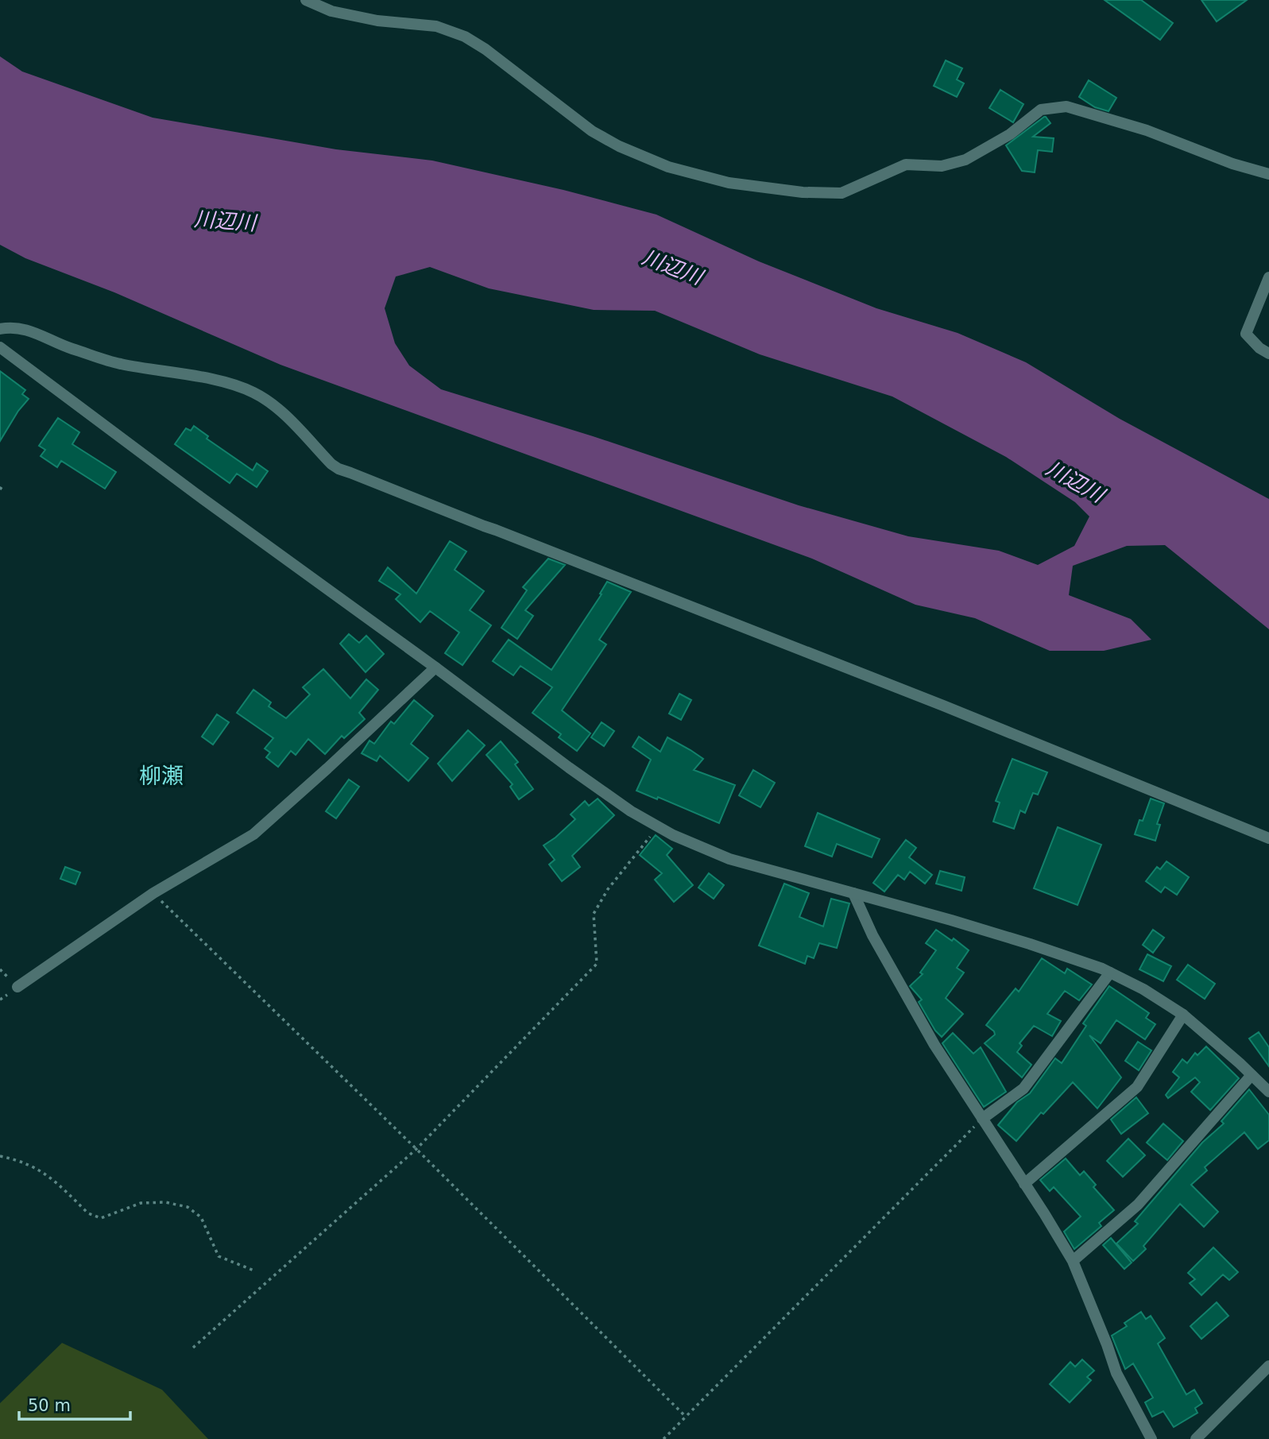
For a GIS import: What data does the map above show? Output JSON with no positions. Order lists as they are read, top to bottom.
{
  "districts": ["柳瀬"],
  "water": ["川辺川"],
  "scale_bar": "50 m"
}
